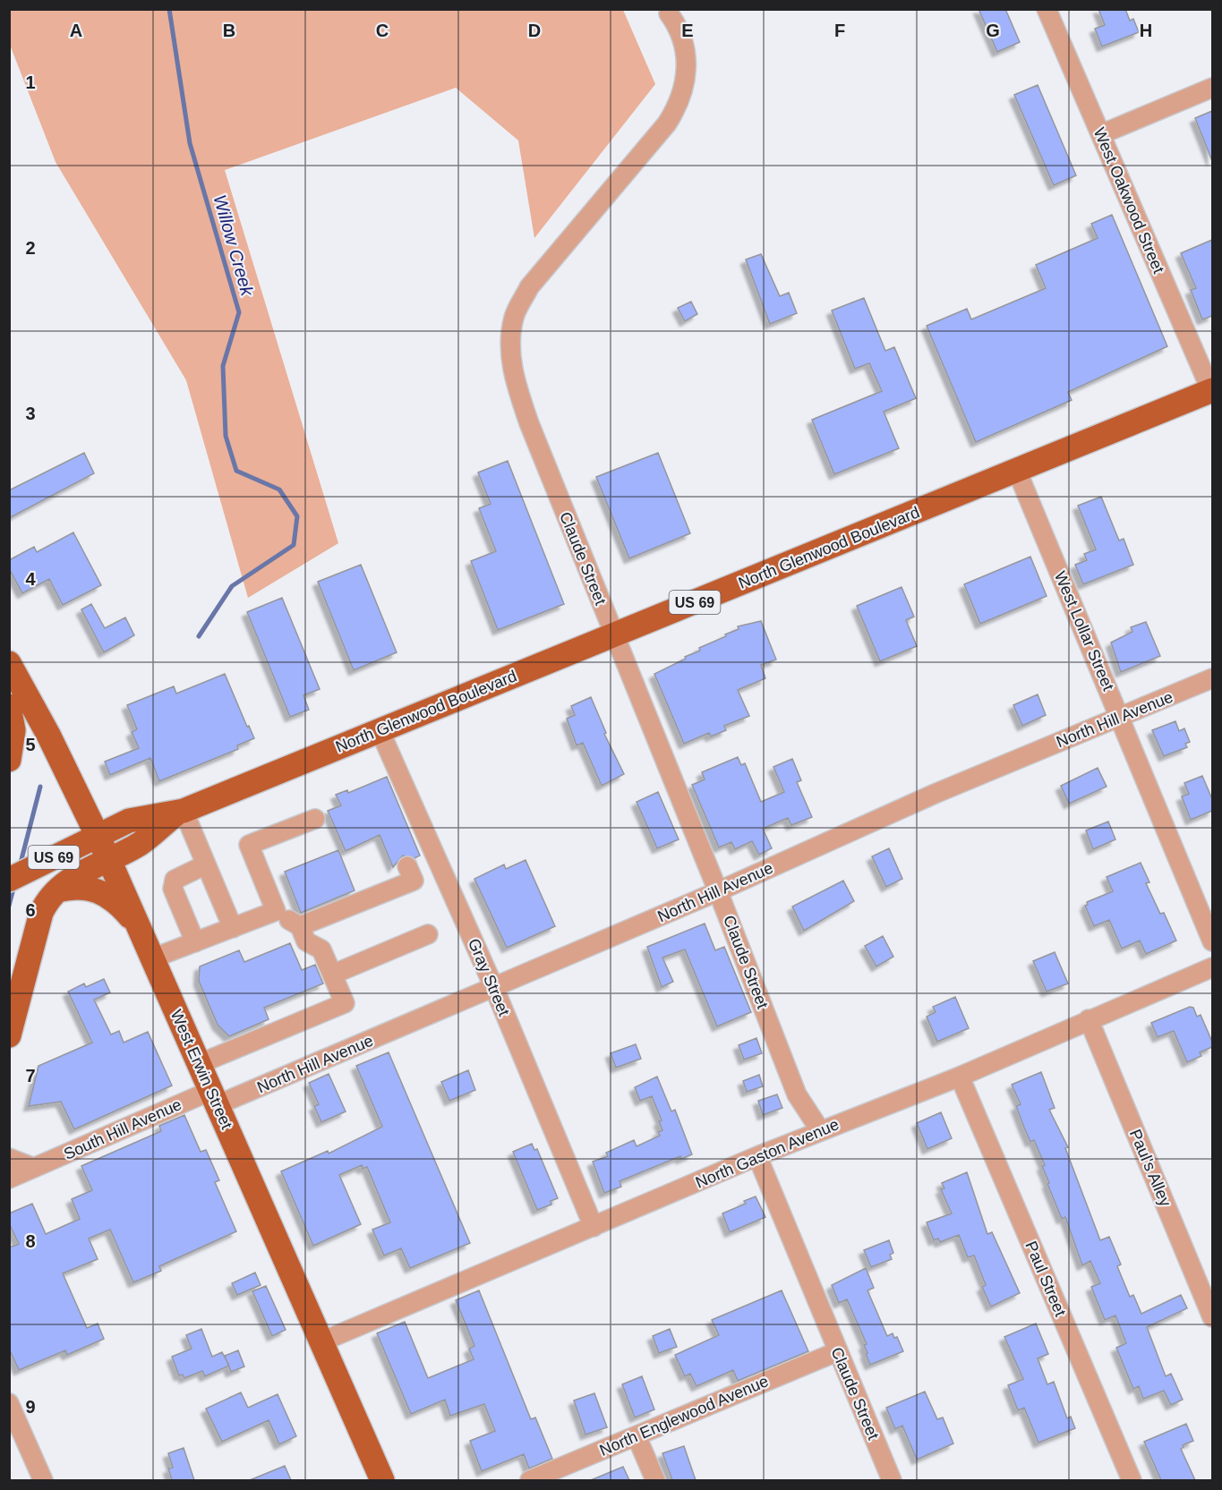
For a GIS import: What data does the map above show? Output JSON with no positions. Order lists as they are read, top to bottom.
{
  "streets": {
    "main road": ["North Glenwood Boulevard", "US 69", "West Erwin Street"],
    "street": [
      "West Oakwood Street",
      "Claude Street",
      "West Lollar Street",
      "North Hill Avenue",
      "Gray Street",
      "South Hill Avenue",
      "North Gaston Avenue",
      "Paul's Alley",
      "Paul Street",
      "North Englewood Avenue"
    ]
  },
  "crossings": [
    ["West Oakwood Street", "North Glenwood Boulevard"],
    ["North Glenwood Boulevard", "Claude Street"],
    ["North Glenwood Boulevard", "US 69"],
    ["North Glenwood Boulevard", "West Lollar Street"],
    ["North Glenwood Boulevard", "Gray Street"],
    ["North Glenwood Boulevard", "West Erwin Street"],
    ["Claude Street", "North Hill Avenue"],
    ["Claude Street", "North Gaston Avenue"],
    ["Claude Street", "North Englewood Avenue"],
    ["US 69", "West Erwin Street"],
    ["West Lollar Street", "North Hill Avenue"],
    ["North Hill Avenue", "Gray Street"],
    ["North Hill Avenue", "West Erwin Street"],
    ["North Hill Avenue", "South Hill Avenue"],
    ["Gray Street", "North Gaston Avenue"],
    ["West Erwin Street", "South Hill Avenue"],
    ["West Erwin Street", "North Gaston Avenue"],
    ["North Gaston Avenue", "Paul's Alley"],
    ["North Gaston Avenue", "Paul Street"]
  ],
  "water": ["Willow Creek"],
  "grid": {
    "columns": [
      "A",
      "B",
      "C",
      "D",
      "E",
      "F",
      "G",
      "H"
    ],
    "rows": [
      "1",
      "2",
      "3",
      "4",
      "5",
      "6",
      "7",
      "8",
      "9"
    ]
  }
}
